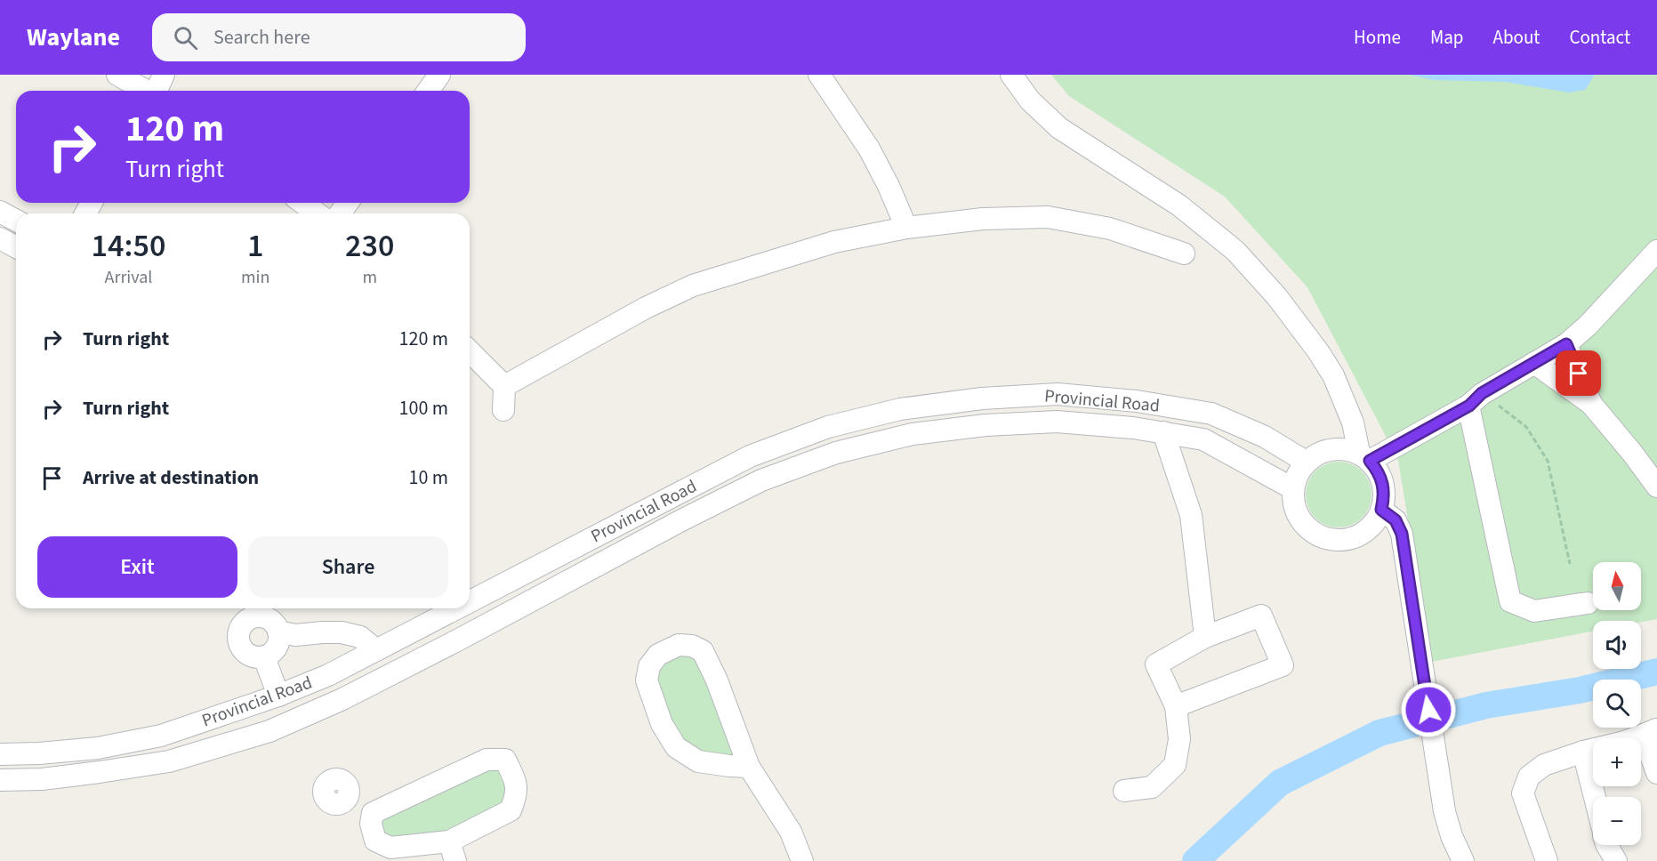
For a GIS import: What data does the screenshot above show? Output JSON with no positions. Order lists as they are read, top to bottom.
{
  "streets": {
    "street": ["Provincial Road"]
  },
  "north": "top",
  "page": {
    "header": "Waylane",
    "search": "Search here",
    "nav": [
      "Home",
      "Map",
      "About",
      "Contact"
    ],
    "turn": ["120 m", "Turn right"],
    "eta": [
      "14:50",
      "Arrival",
      "1",
      "min",
      "230",
      "m"
    ],
    "list": [
      {
        "name": "Turn right",
        "value": "120 m"
      },
      {
        "name": "Turn right",
        "value": "100 m"
      },
      {
        "name": "Arrive at destination",
        "value": "10 m"
      }
    ],
    "buttons": ["Exit", "Share"],
    "map_buttons": ["+", "−"]
  }
}
